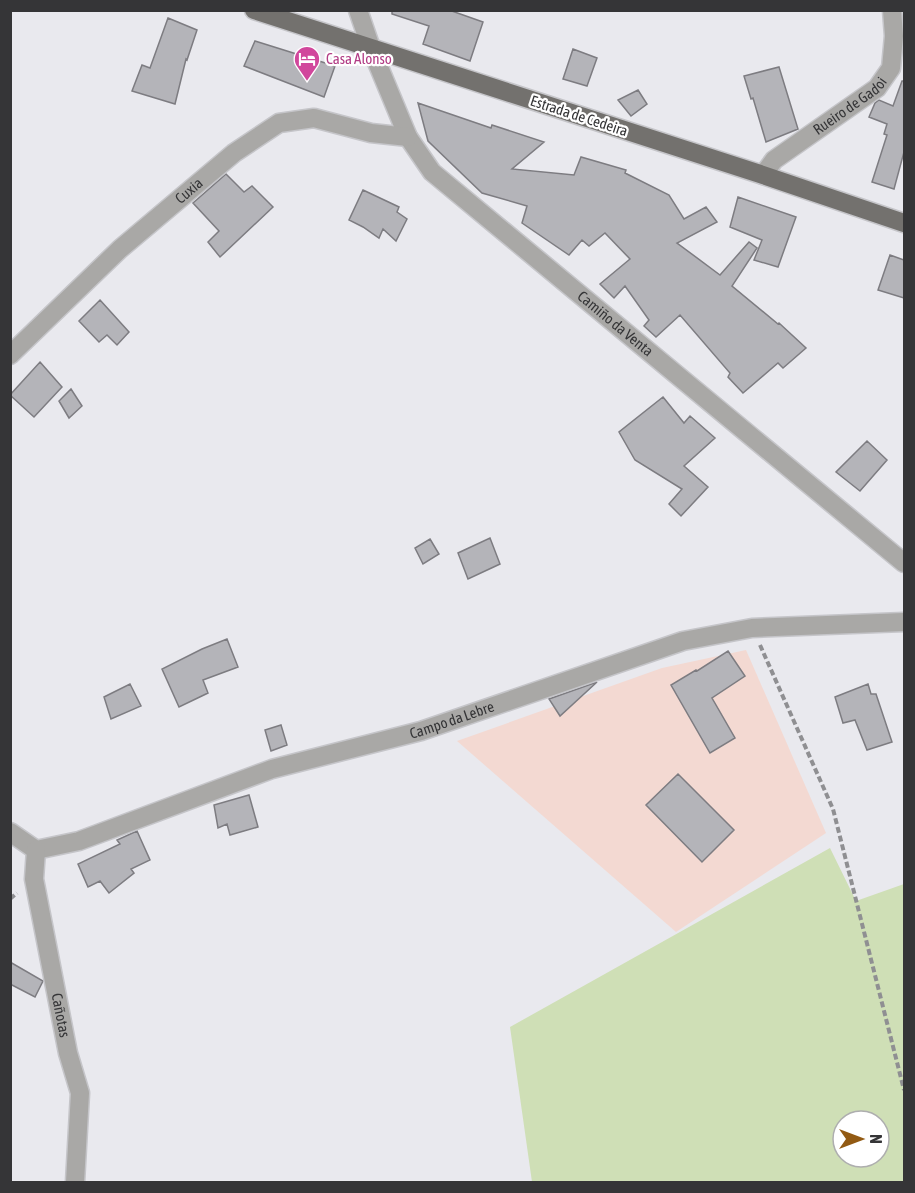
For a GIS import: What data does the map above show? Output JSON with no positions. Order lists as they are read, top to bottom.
{
  "streets": {
    "main road": ["Estrada de Cedeira"],
    "street": [
      "Rueiro de Gadoi",
      "Cuxia",
      "Camiño da Venta",
      "Campo da Lebre",
      "Cañotas"
    ]
  },
  "crossings": [
    ["Rueiro de Gadoi", "Estrada de Cedeira"],
    ["Estrada de Cedeira", "Camiño da Venta"],
    ["Cuxia", "Camiño da Venta"],
    ["Campo da Lebre", "Cañotas"]
  ],
  "places": {
    "hotel": ["Casa Alonso"]
  },
  "north": "right"
}
